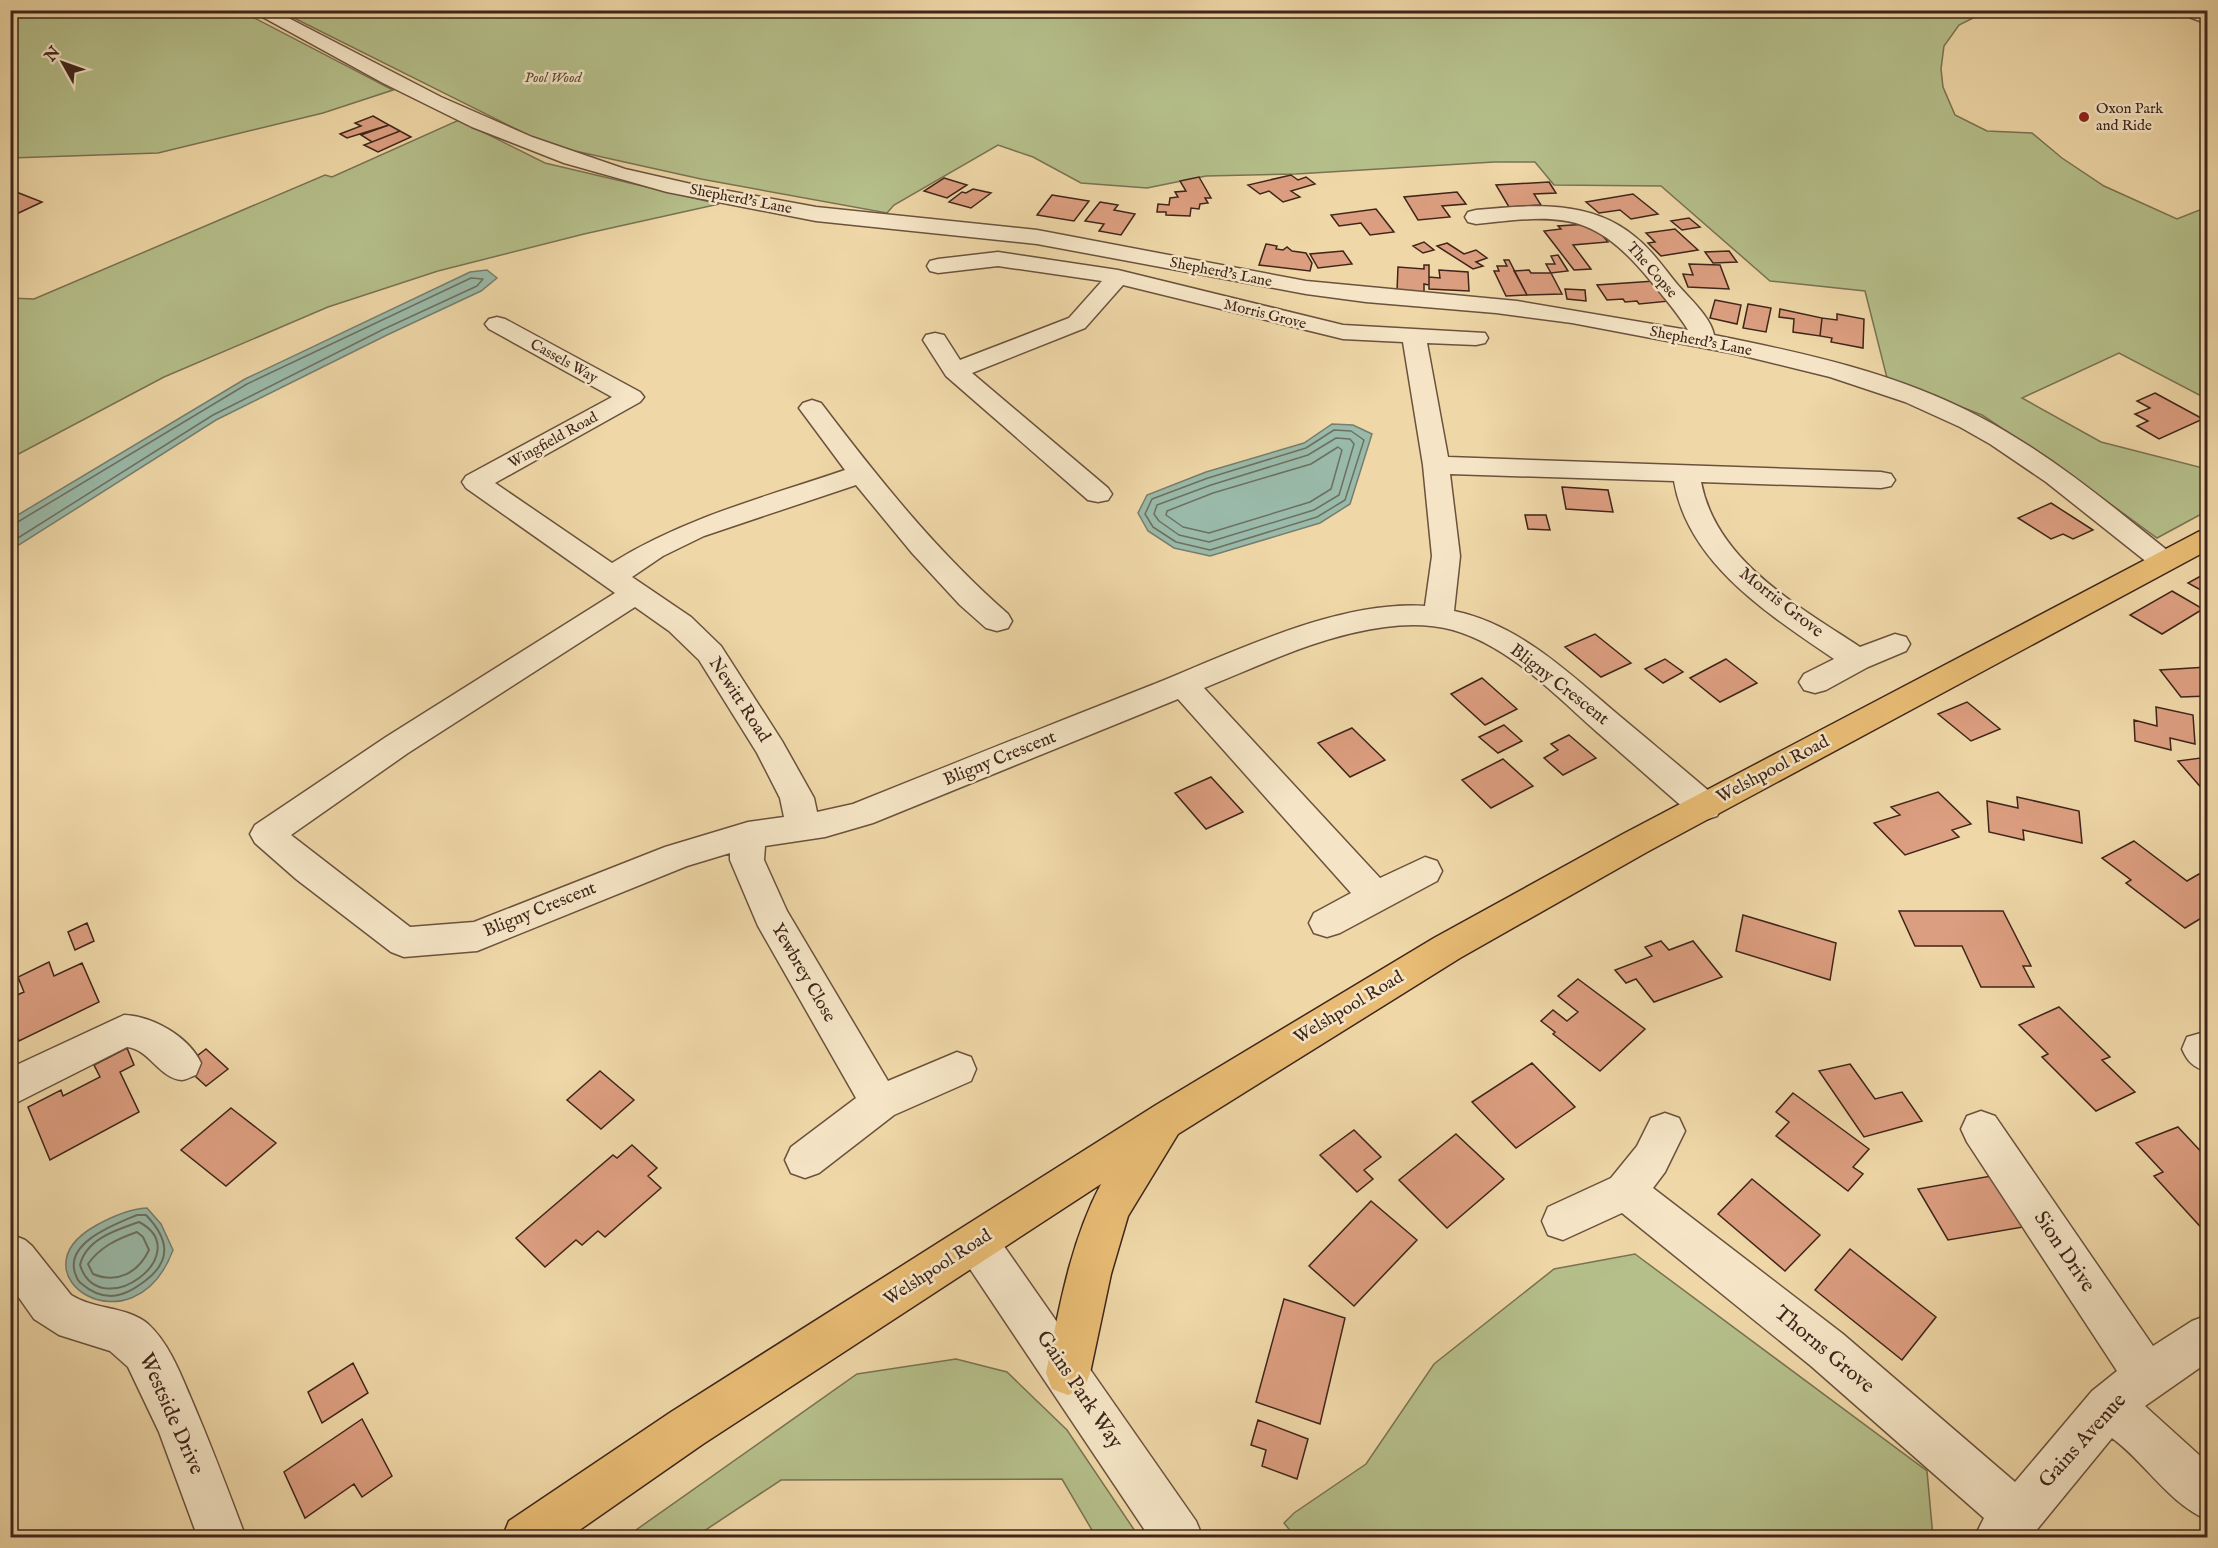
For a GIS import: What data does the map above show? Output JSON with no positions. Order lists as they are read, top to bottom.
{
  "streets": {
    "main road": ["Welshpool Road"],
    "street": [
      "Shepherd's Lane",
      "The Copse",
      "Morris Grove",
      "Cassels Way",
      "Wingfield Road",
      "Bligny Crescent",
      "Newitt Road",
      "Yewbrey Close",
      "Sion Drive",
      "Thorns Grove",
      "Gains Park Way",
      "Westside Drive",
      "Gains Avenue"
    ]
  },
  "crossings": [
    ["Shepherd's Lane", "The Copse"],
    ["Shepherd's Lane", "Welshpool Road"],
    ["Cassels Way", "Wingfield Road"],
    ["Wingfield Road", "Newitt Road"],
    ["Bligny Crescent", "Newitt Road"],
    ["Bligny Crescent", "Welshpool Road"],
    ["Bligny Crescent", "Yewbrey Close"],
    ["Welshpool Road", "Gains Park Way"],
    ["Sion Drive", "Gains Avenue"],
    ["Thorns Grove", "Gains Avenue"]
  ],
  "parks": ["Pool Wood"],
  "places": ["Oxon Park and Ride"],
  "north": "top left"
}
